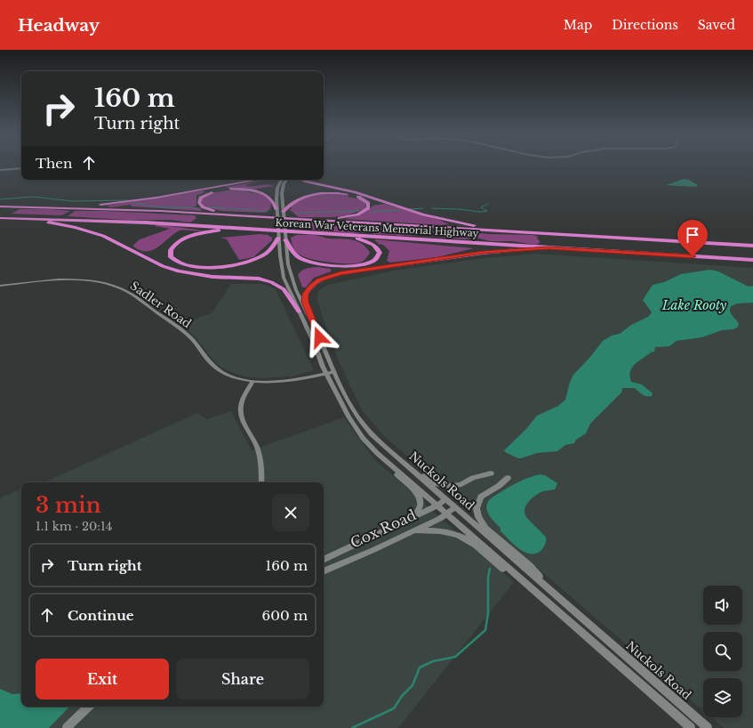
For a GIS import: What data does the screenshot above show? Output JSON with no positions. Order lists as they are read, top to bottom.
{
  "streets": {
    "highway": ["Korean War Veterans Memorial Highway"],
    "main road": ["Nuckols Road", "Cox Road"],
    "street": ["Sadler Road"]
  },
  "crossings": [
    ["Sadler Road", "Nuckols Road"],
    ["Nuckols Road", "Cox Road"]
  ],
  "water": ["Lake Rooty"],
  "page": {
    "header": "Headway",
    "nav": ["Map", "Directions", "Saved"],
    "turn": ["160 m", "Turn right"],
    "then": "Then",
    "heading": ["3 min", "1.1 km · 20:14"],
    "list": [
      {
        "name": "Turn right",
        "value": "160 m"
      },
      {
        "name": "Continue",
        "value": "600 m"
      }
    ],
    "buttons": ["Exit", "Share"]
  }
}
